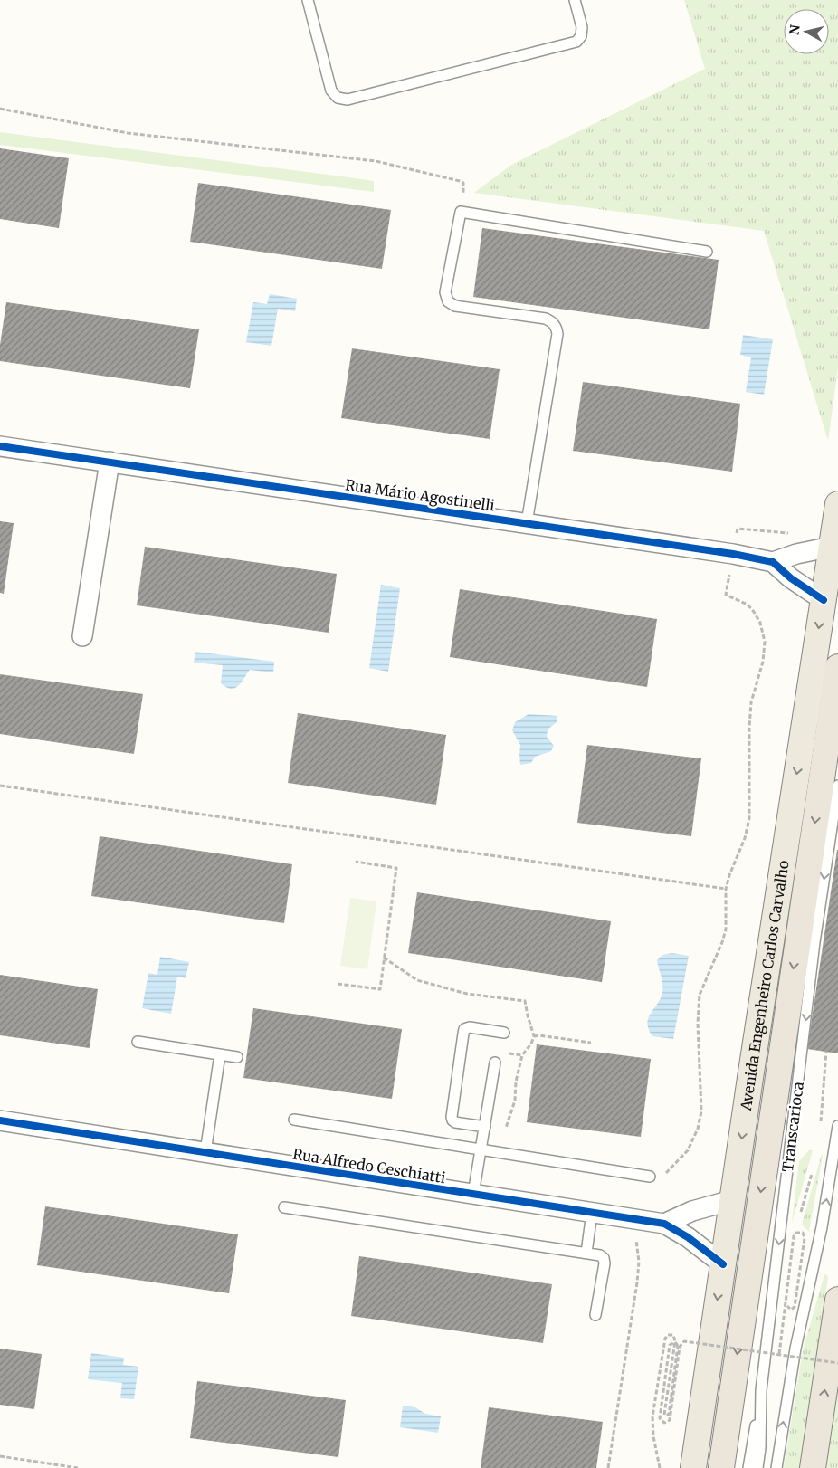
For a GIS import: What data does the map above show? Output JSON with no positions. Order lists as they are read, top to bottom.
{
  "streets": {
    "highway": ["Avenida Engenheiro Carlos Carvalho"],
    "street": ["Rua Mário Agostinelli", "Rua Alfredo Ceschiatti"],
    "lane": ["Transcarioca"]
  },
  "crossings": [
    ["Avenida Engenheiro Carlos Carvalho", "Rua Alfredo Ceschiatti"]
  ],
  "one_way": ["Avenida Engenheiro Carlos Carvalho"],
  "north": "left"
}
